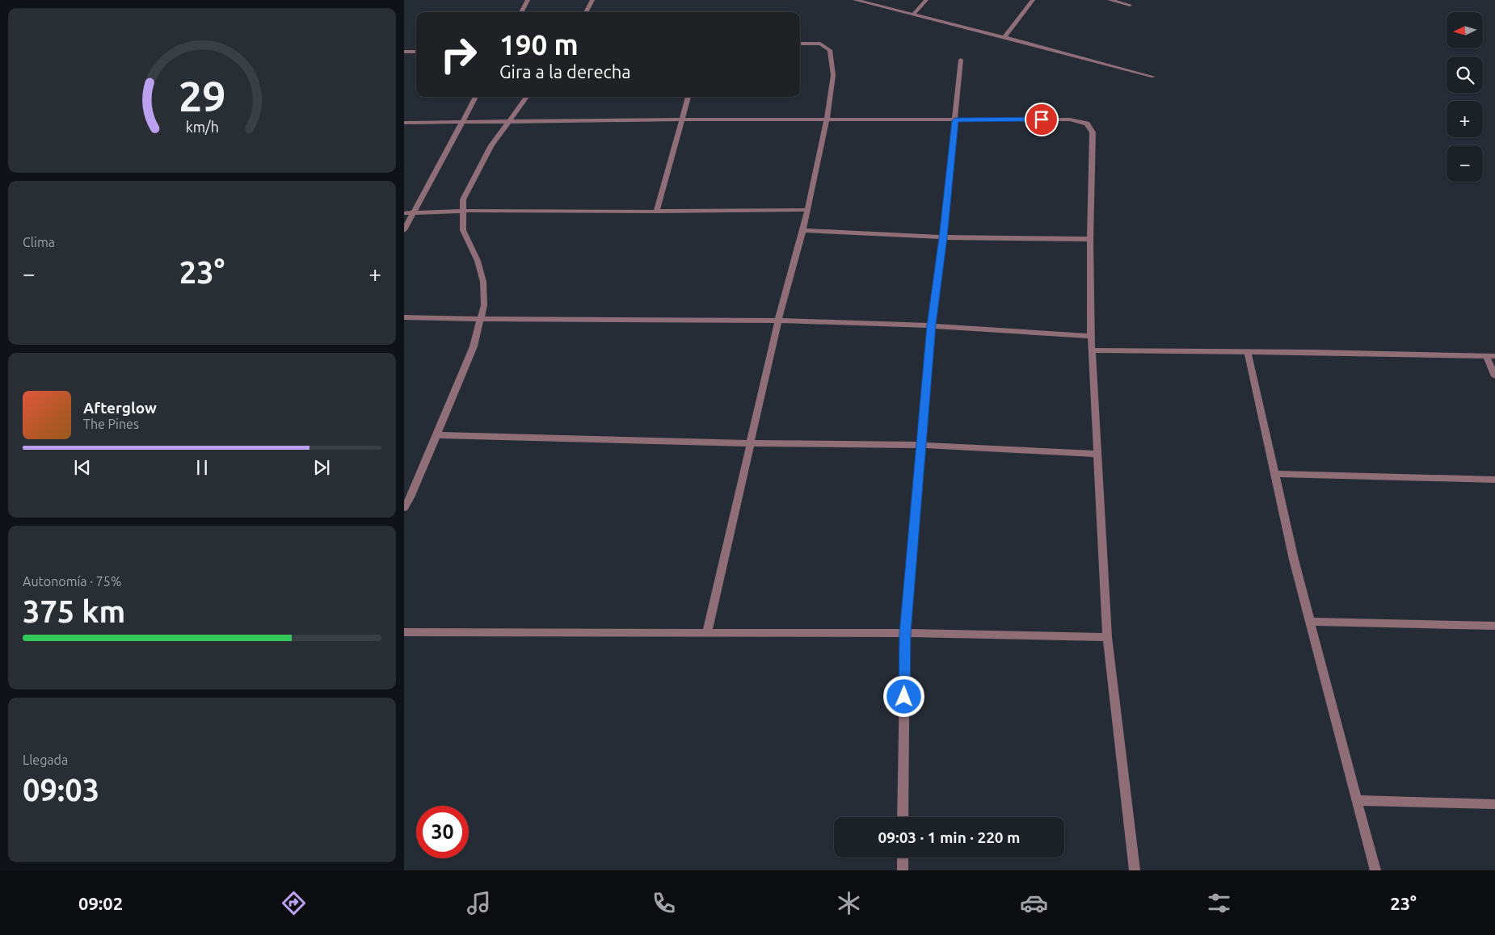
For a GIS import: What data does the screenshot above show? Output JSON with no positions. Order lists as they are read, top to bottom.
{
  "north": "left",
  "page": {
    "map_buttons": ["+", "−"],
    "turn": ["190 m", "Gira a la derecha"],
    "tile": [
      "Clima",
      ["Autonomía · 75%", "375 km"],
      ["Llegada", "09:03"]
    ],
    "heat": ["−", "23°", "+"],
    "song": ["Afterglow", "The Pines"],
    "limit": "30",
    "trip": "09:03 · 1 min · 220 m",
    "tabs": ["09:02", "23°"],
    "gauge": ["29", "km/h"]
  }
}
